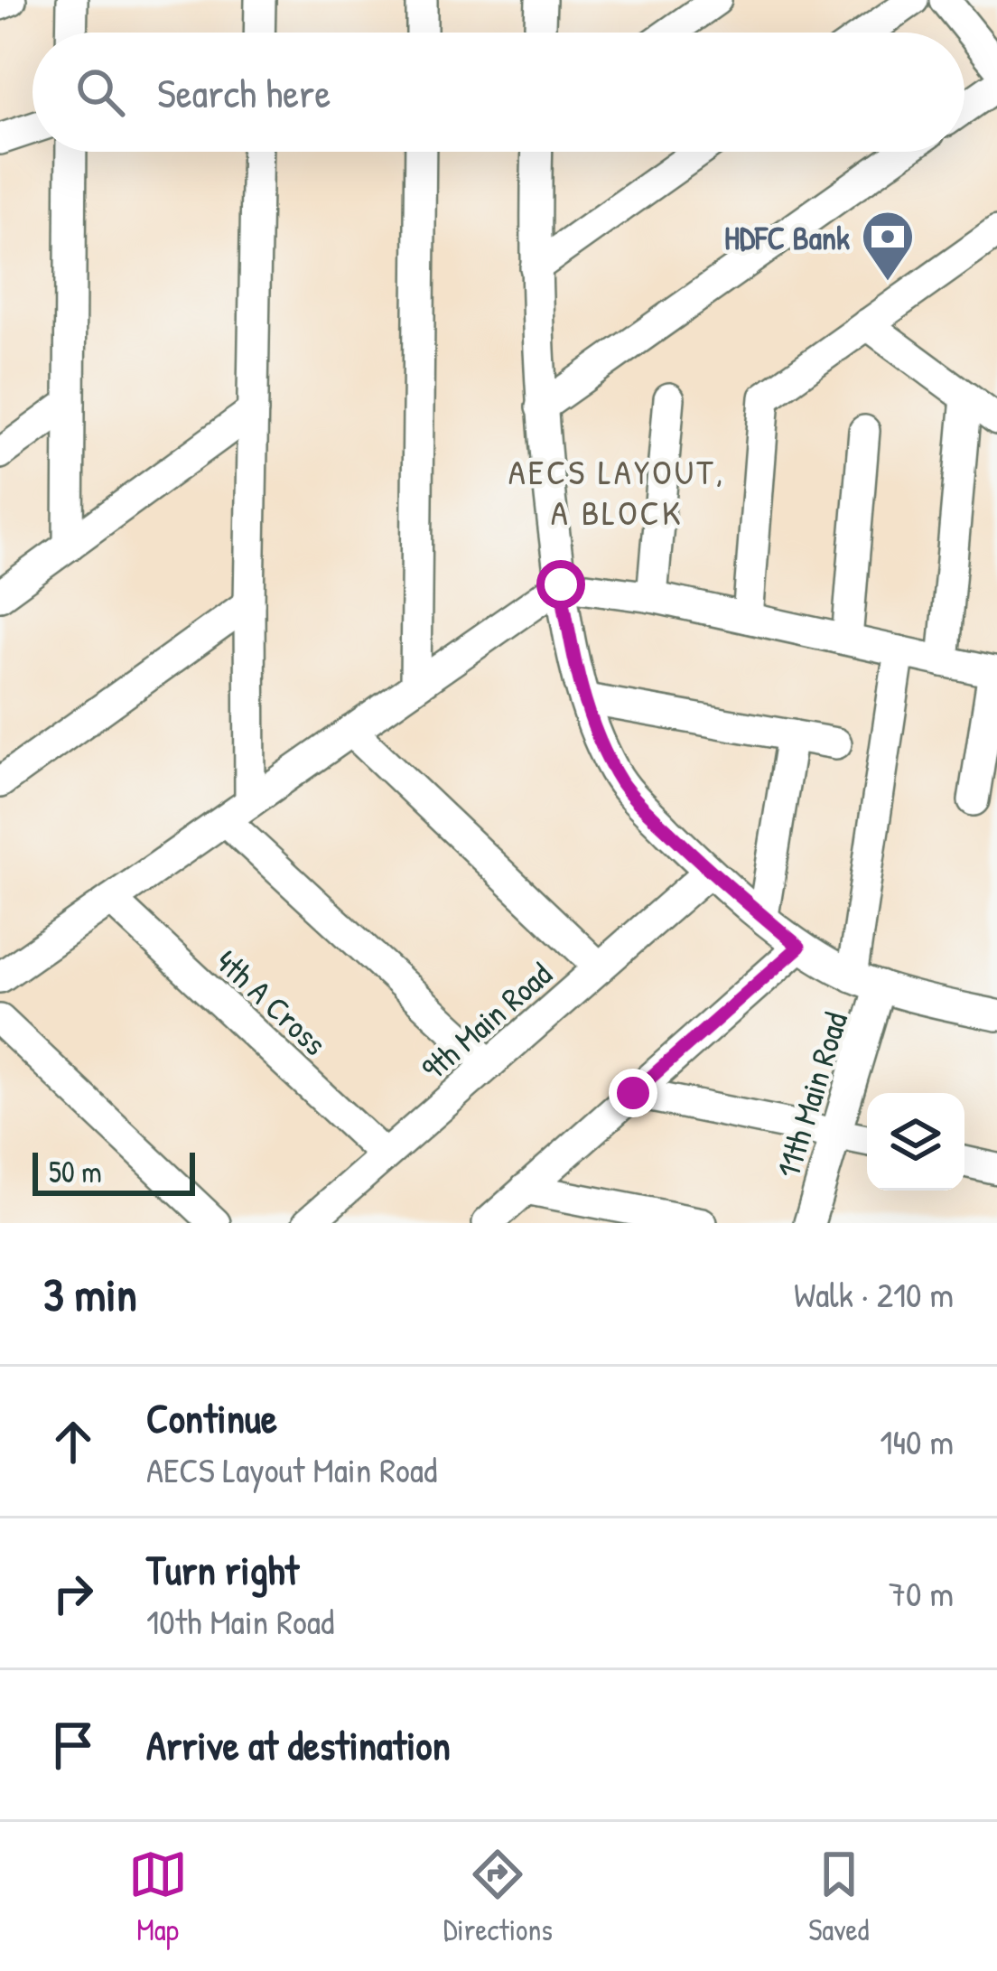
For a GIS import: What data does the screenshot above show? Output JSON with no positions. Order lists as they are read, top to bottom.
{
  "streets": {
    "street": ["4th A Cross", "9th Main Road", "11th Main Road"]
  },
  "crossings": [
    ["4th A Cross", "9th Main Road"]
  ],
  "districts": ["AECS LAYOUT, A BLOCK"],
  "places": {
    "bank": ["HDFC Bank"]
  },
  "scale_bar": "50 m",
  "page": {
    "search": "Search here",
    "scale": "50 m",
    "heading": ["3 min", "Walk · 210 m"],
    "list": [
      ["Continue", "AECS Layout Main Road", "140 m"],
      ["Turn right", "10th Main Road", "70 m"],
      "Arrive at destination"
    ],
    "nav": ["Map", "Directions", "Saved"]
  }
}
